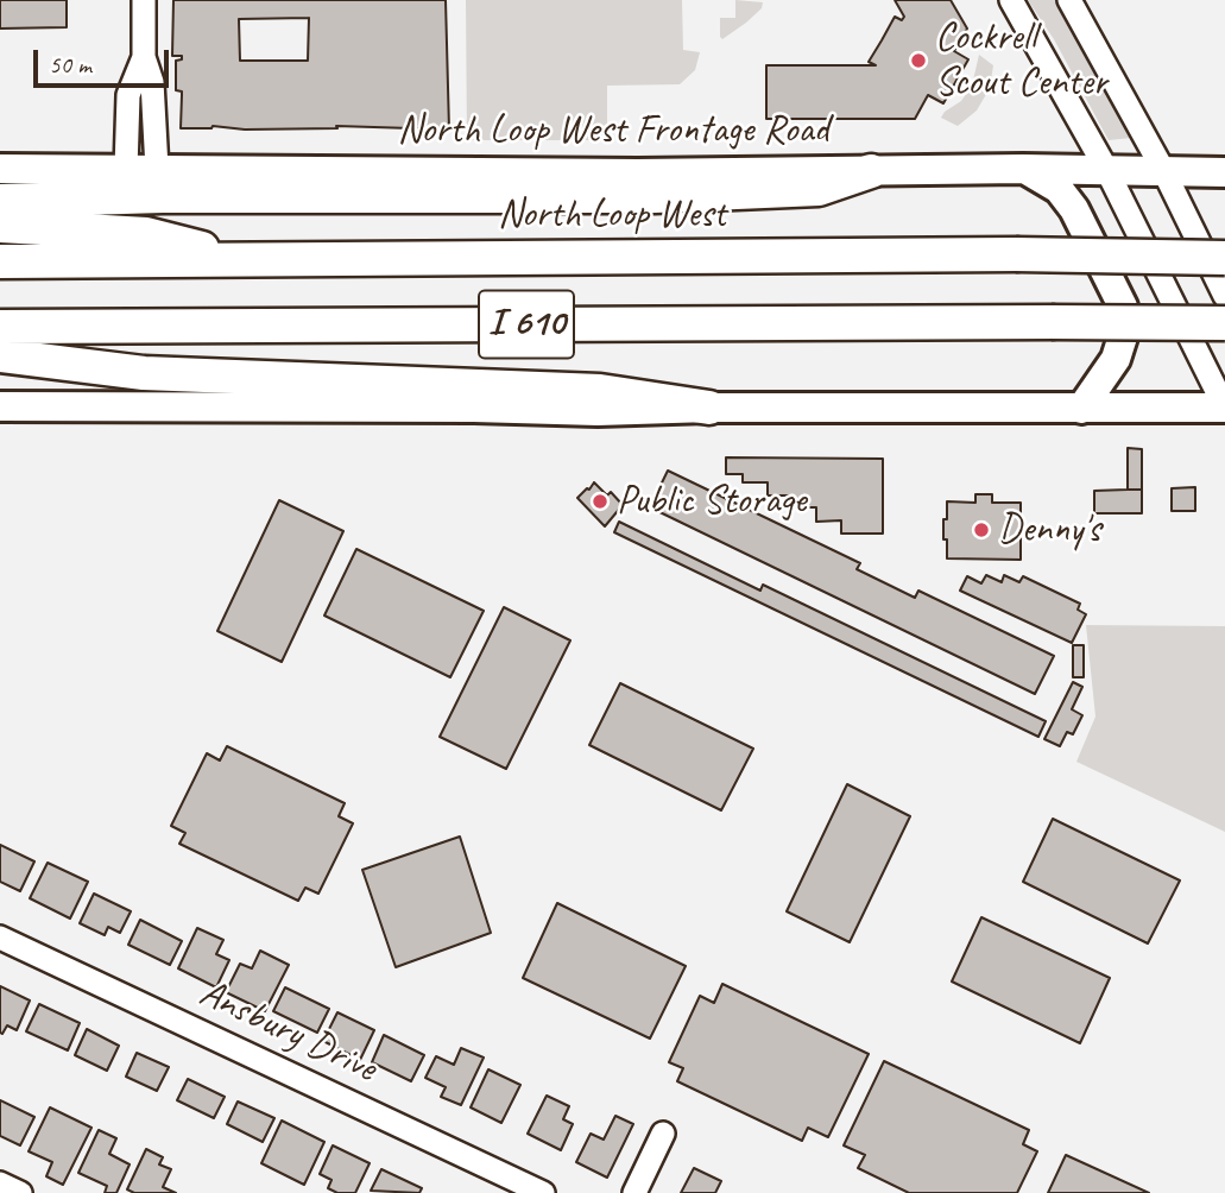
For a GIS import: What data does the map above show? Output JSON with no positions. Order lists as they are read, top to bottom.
{
  "streets": {
    "highway": ["North Loop West", "I 610"],
    "main road": ["North Loop West Frontage Road"],
    "street": ["Ansbury Drive"]
  },
  "places": ["Cockrell Scout Center", "Public Storage", "Denny's"],
  "scale_bar": "50 m"
}
